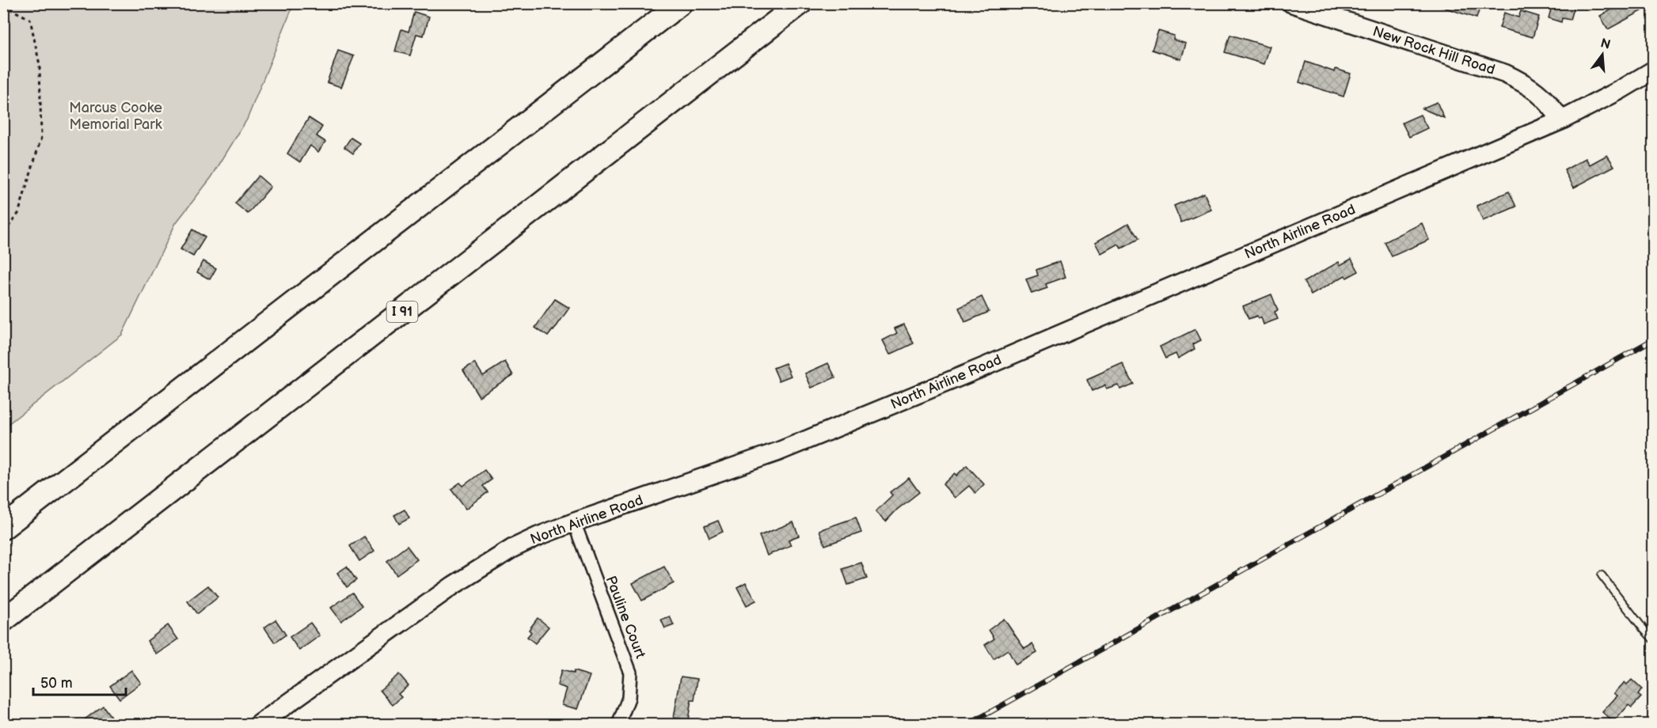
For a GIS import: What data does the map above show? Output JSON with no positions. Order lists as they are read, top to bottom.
{
  "streets": {
    "highway": ["I 91"],
    "main road": ["New Rock Hill Road", "North Airline Road"],
    "street": ["Pauline Court"]
  },
  "crossings": [
    ["New Rock Hill Road", "North Airline Road"],
    ["North Airline Road", "Pauline Court"]
  ],
  "parks": ["Marcus Cooke Memorial Park"],
  "scale_bar": "50 m",
  "north": "top"
}
